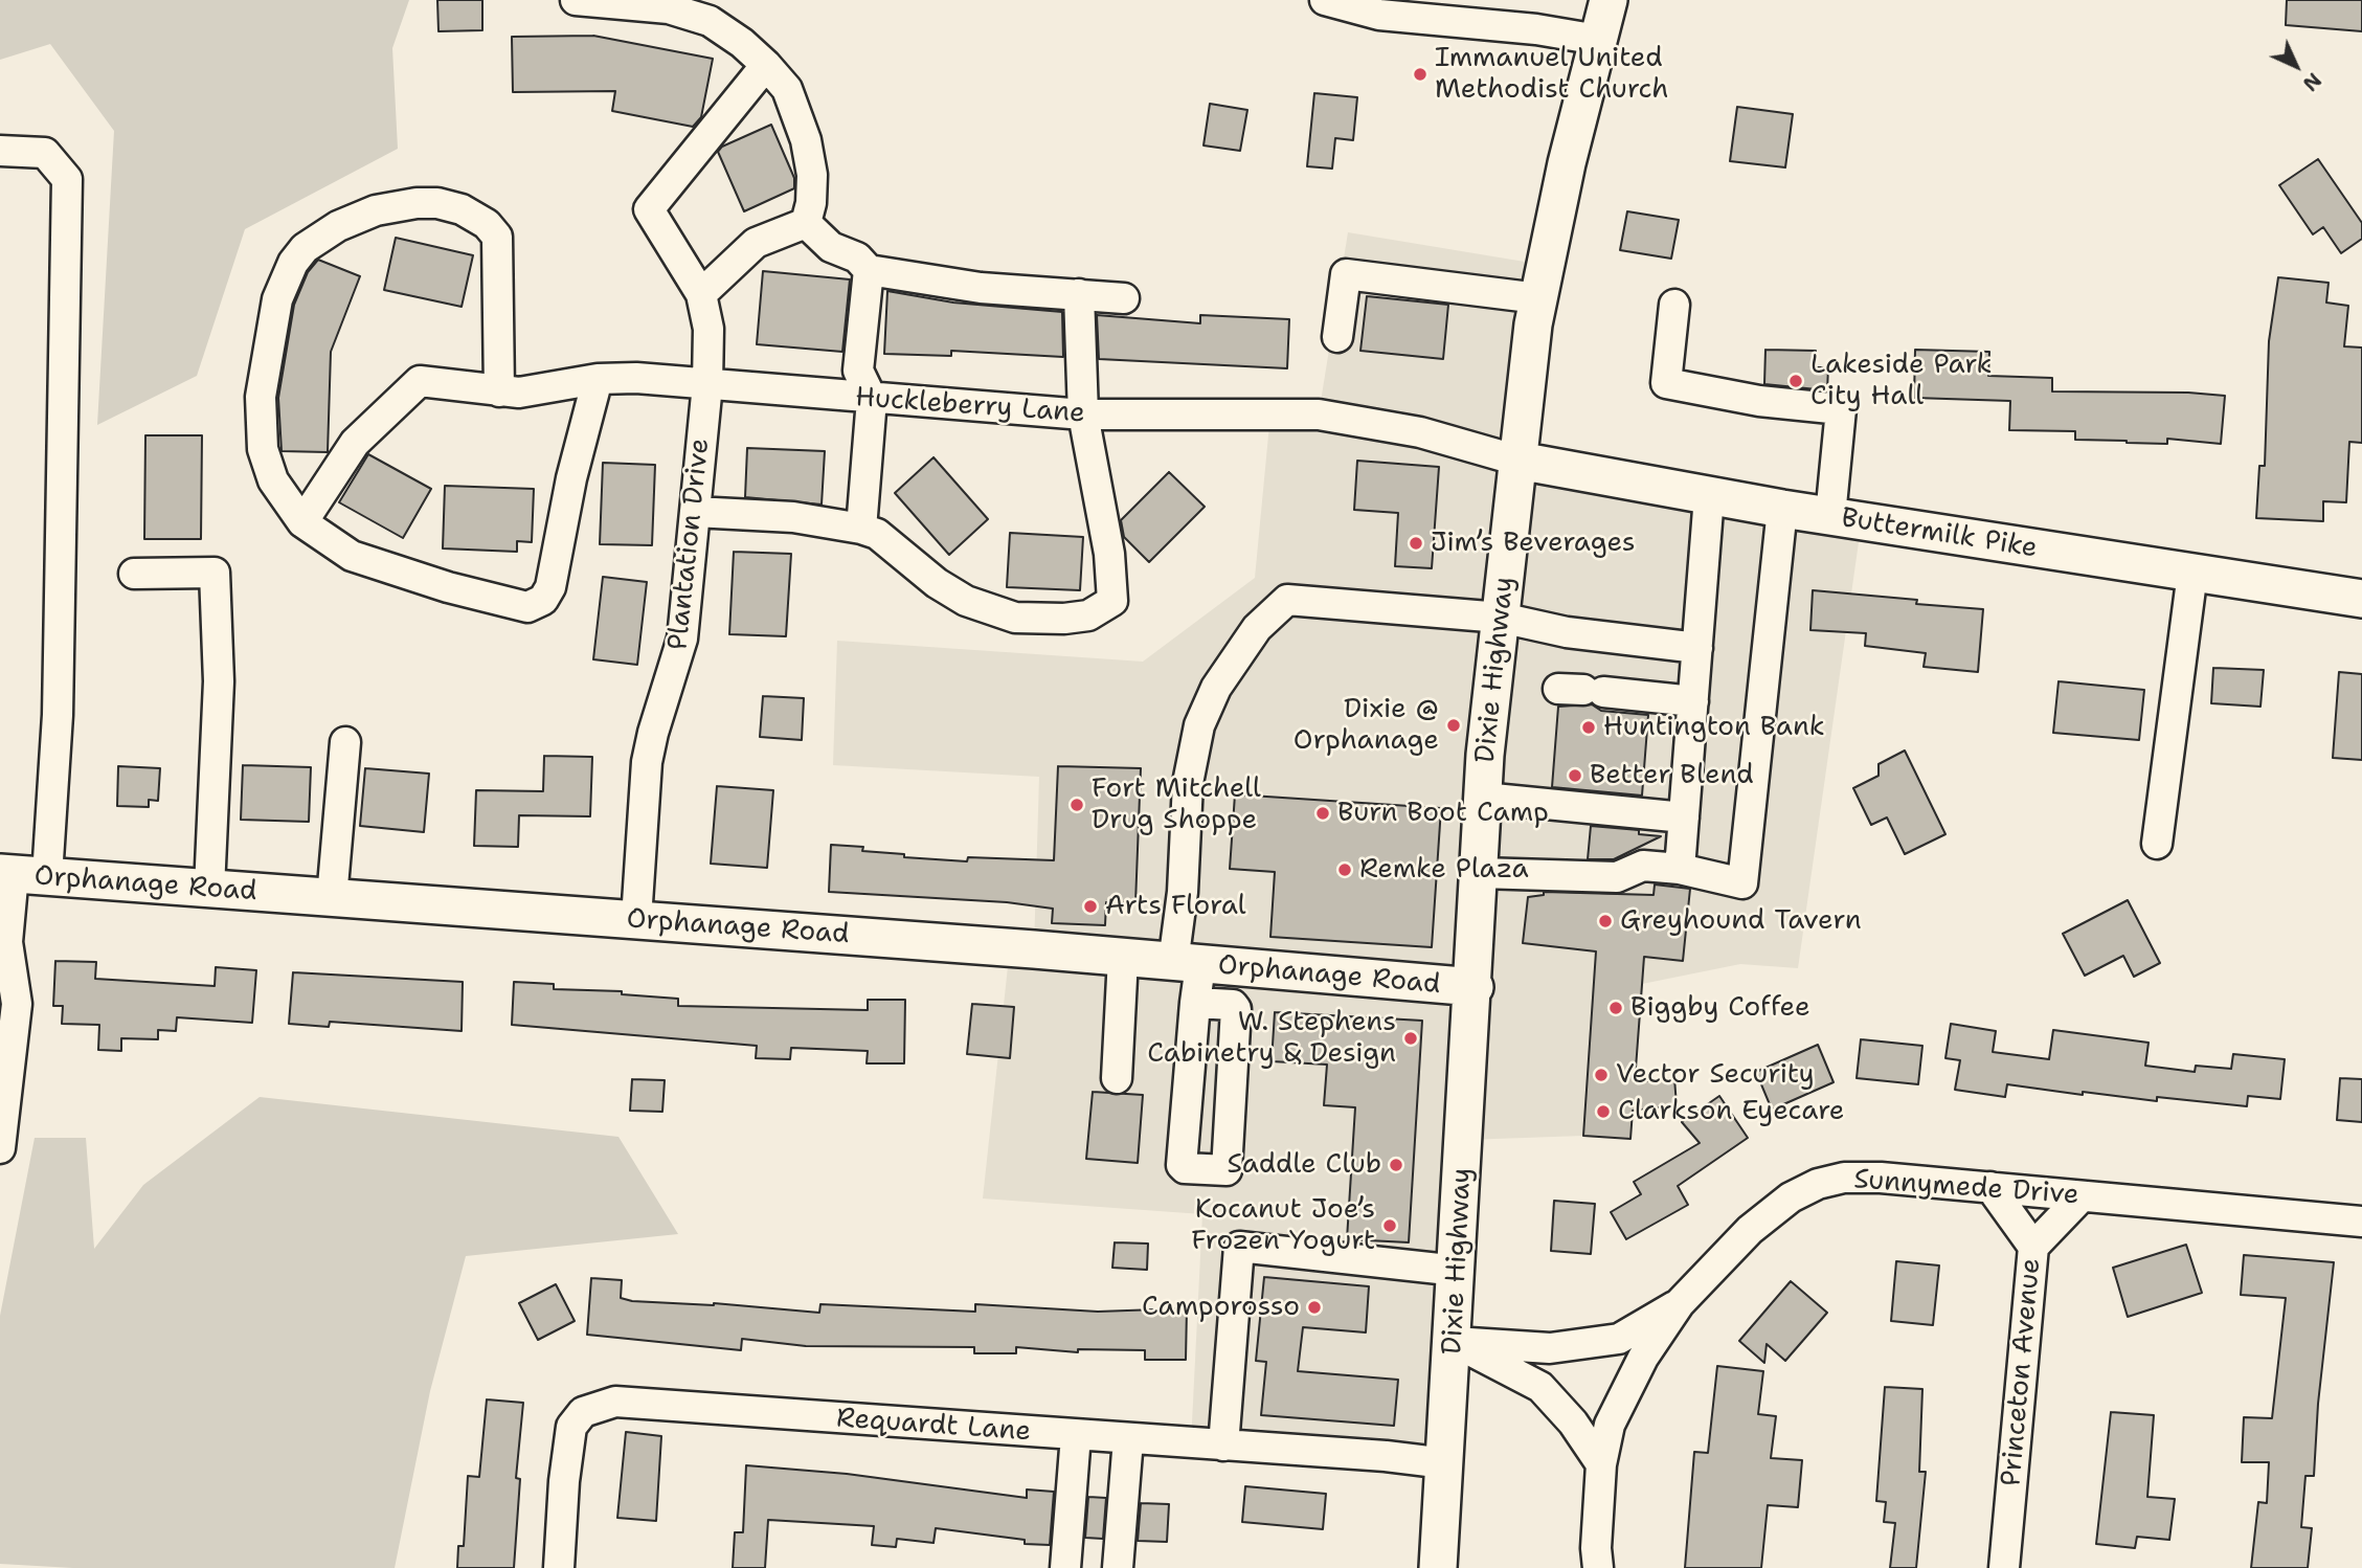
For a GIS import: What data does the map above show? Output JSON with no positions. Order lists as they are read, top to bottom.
{
  "streets": {
    "main road": ["Buttermilk Pike", "Dixie Highway", "Orphanage Road"],
    "street": [
      "Huckleberry Lane",
      "Plantation Drive",
      "Sunnymede Drive",
      "Princeton Avenue",
      "Requardt Lane"
    ]
  },
  "crossings": [
    ["Huckleberry Lane", "Buttermilk Pike"],
    ["Huckleberry Lane", "Plantation Drive"],
    ["Huckleberry Lane", "Dixie Highway"],
    ["Buttermilk Pike", "Dixie Highway"],
    ["Plantation Drive", "Orphanage Road"],
    ["Dixie Highway", "Orphanage Road"],
    ["Dixie Highway", "Requardt Lane"],
    ["Sunnymede Drive", "Princeton Avenue"]
  ],
  "places": [
    "Immanuel United Methodist Church",
    "Lakeside Park City Hall",
    "Jim’s Beverages",
    "Dixie @ Orphanage",
    "Huntington Bank",
    "Better Blend",
    "Fort Mitchell Drug Shoppe",
    "Burn Boot Camp",
    "Remke Plaza",
    "Arts Floral",
    "Greyhound Tavern",
    "Biggby Coffee",
    "W. Stephens Cabinetry & Design",
    "Vector Security",
    "Clarkson Eyecare",
    "Saddle Club",
    "Kocanut Joe’s Frozen Yogurt",
    "Camporosso"
  ],
  "north": "bottom right"
}
